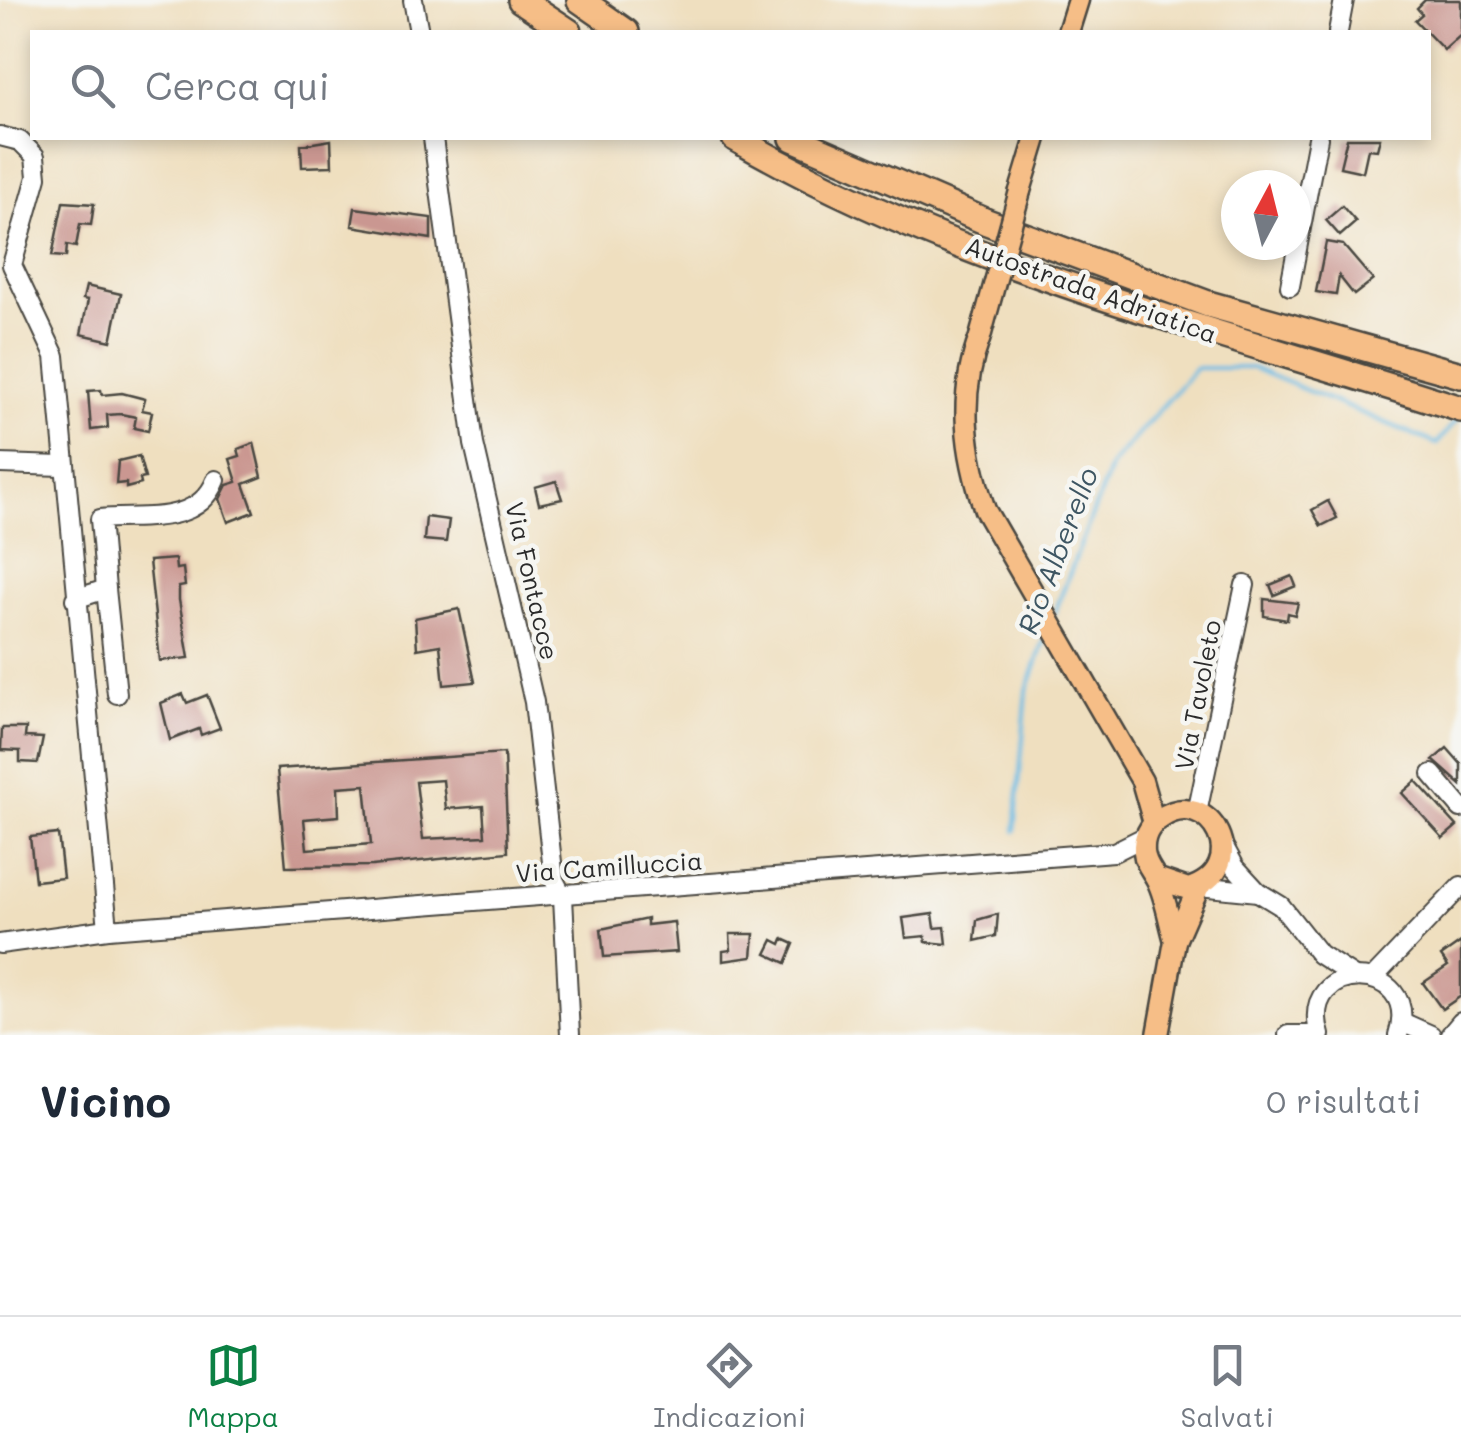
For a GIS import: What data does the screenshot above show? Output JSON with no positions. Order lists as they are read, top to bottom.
{
  "streets": {
    "highway": ["Autostrada Adriatica"],
    "street": ["Via Fontacce", "Via Tavoleto", "Via Camilluccia"]
  },
  "crossings": [
    ["Via Fontacce", "Via Camilluccia"],
    ["Via Tavoleto", "Via Camilluccia"]
  ],
  "water": ["Rio Alberello"],
  "north": "top",
  "page": {
    "search": "Cerca qui",
    "heading": ["Vicino", "0 risultati"],
    "nav": ["Mappa", "Indicazioni", "Salvati"]
  }
}
